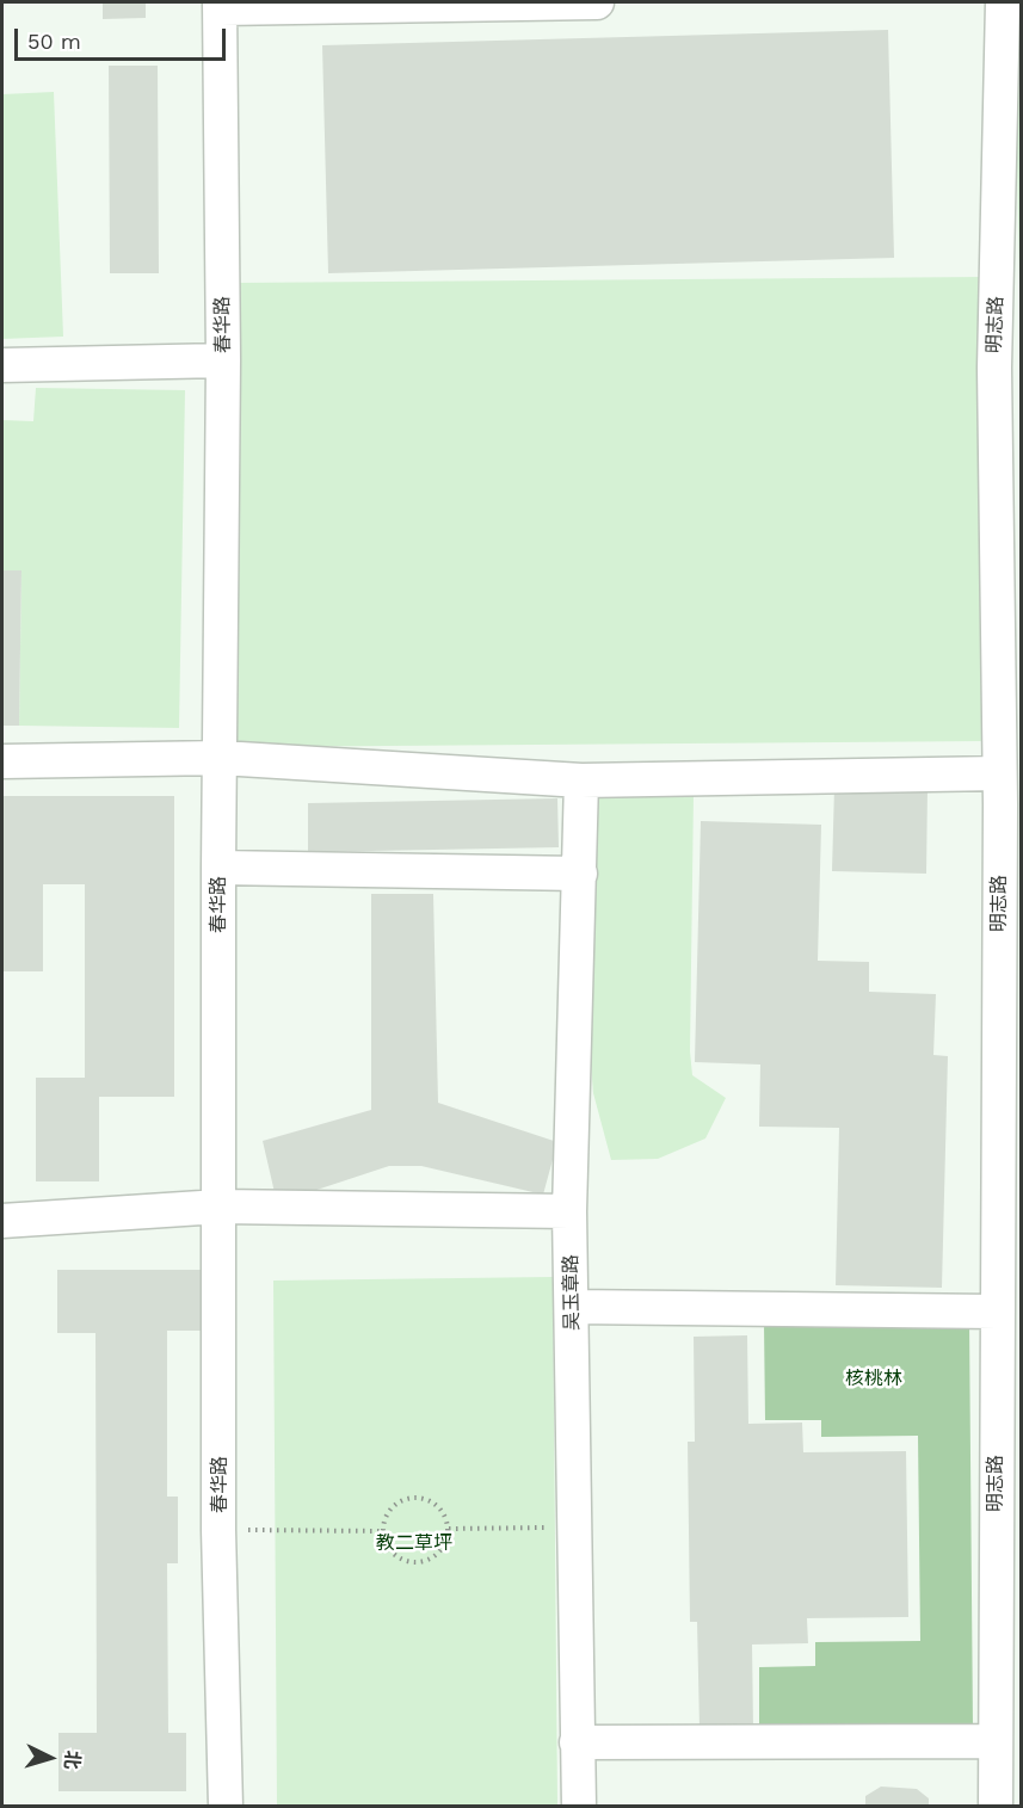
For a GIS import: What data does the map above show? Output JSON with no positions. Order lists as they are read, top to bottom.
{
  "streets": {
    "street": ["春华路", "明志路", "吴玉章路"]
  },
  "parks": ["核桃林", "教二草坪"],
  "scale_bar": "50 m",
  "north": "right"
}
